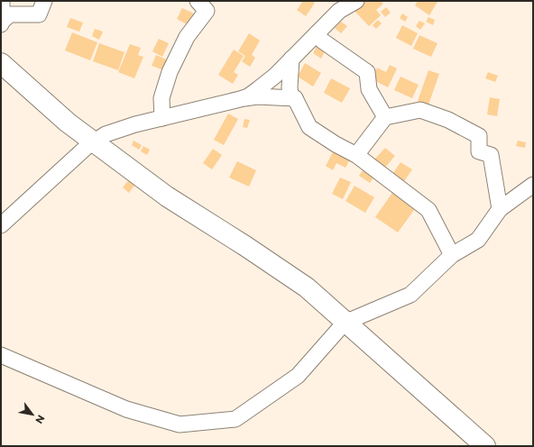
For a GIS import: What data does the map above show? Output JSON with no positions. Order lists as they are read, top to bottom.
{
  "north": "bottom right"
}
